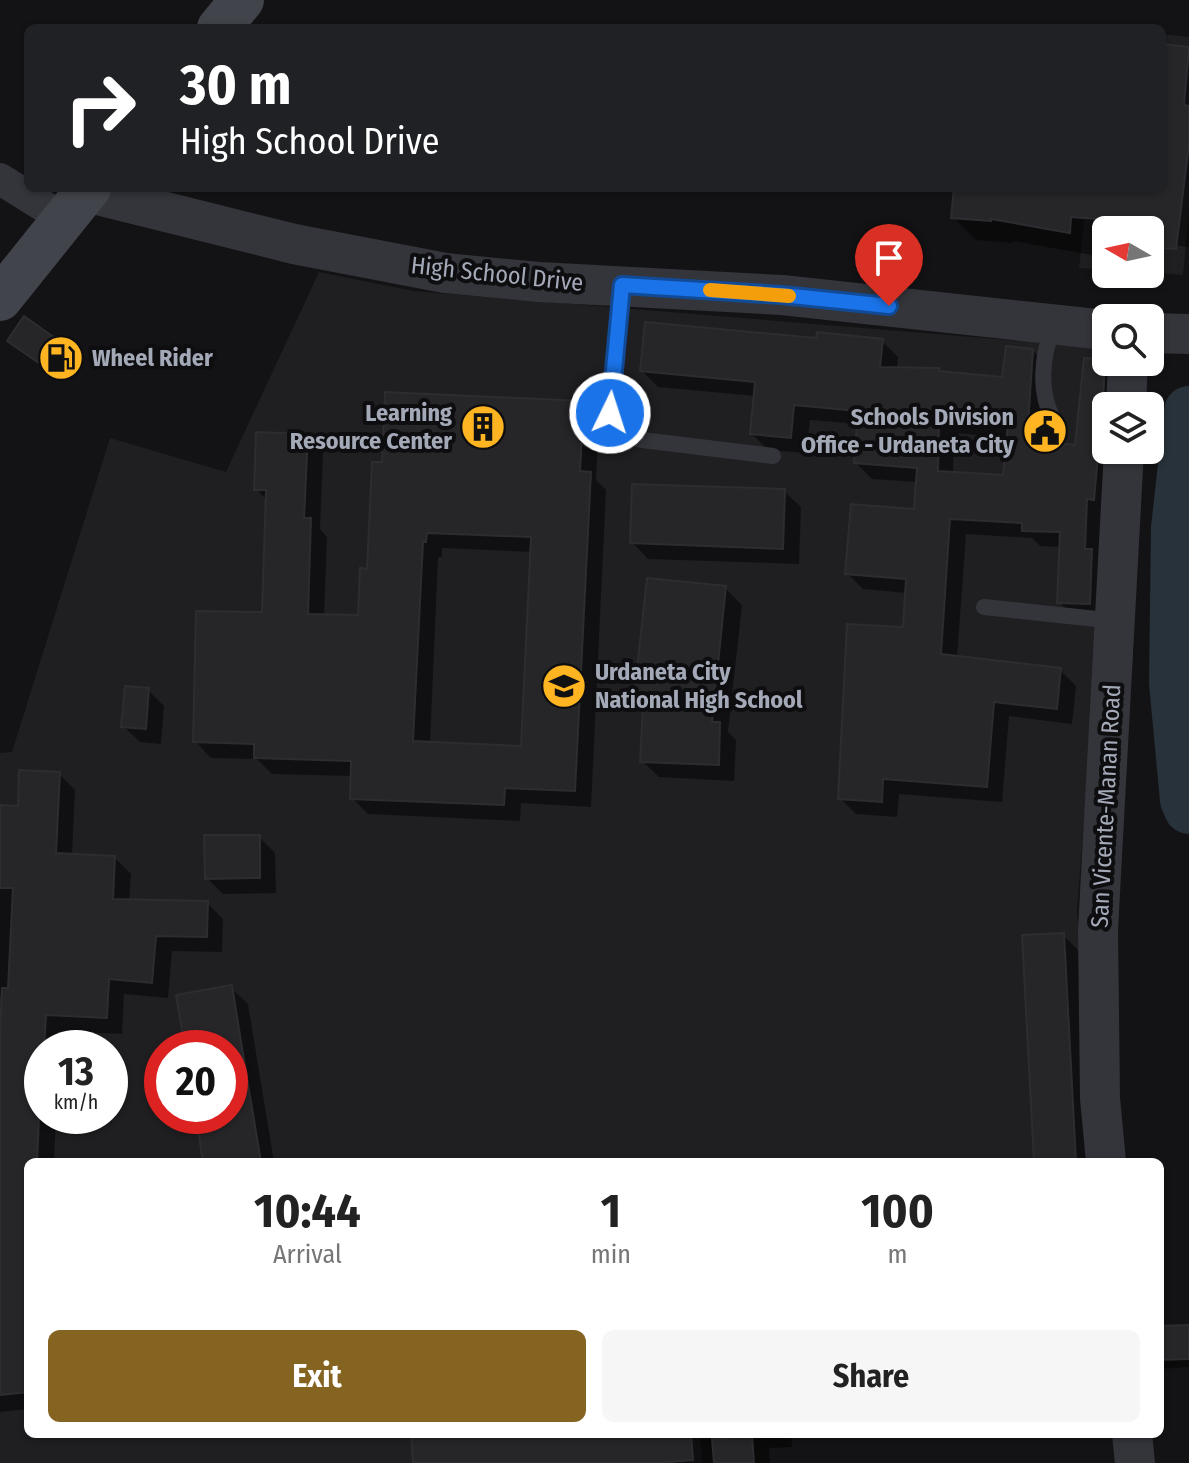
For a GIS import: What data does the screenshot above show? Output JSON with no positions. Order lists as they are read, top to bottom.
{
  "streets": {
    "street": ["High School Drive", "San Vicente-Manan Road"]
  },
  "places": {
    "fuel station": ["Wheel Rider"],
    "building": ["Learning Resource Center"],
    "public building": ["Schools Division Office - Urdaneta City"],
    "school or university": ["Urdaneta City National High School"]
  },
  "north": "left",
  "page": {
    "turn": ["30 m", "High School Drive"],
    "speed": "13 km/h",
    "limit": "20",
    "eta": [
      "10:44",
      "Arrival",
      "1",
      "min",
      "100",
      "m"
    ],
    "buttons": ["Exit", "Share"]
  }
}
